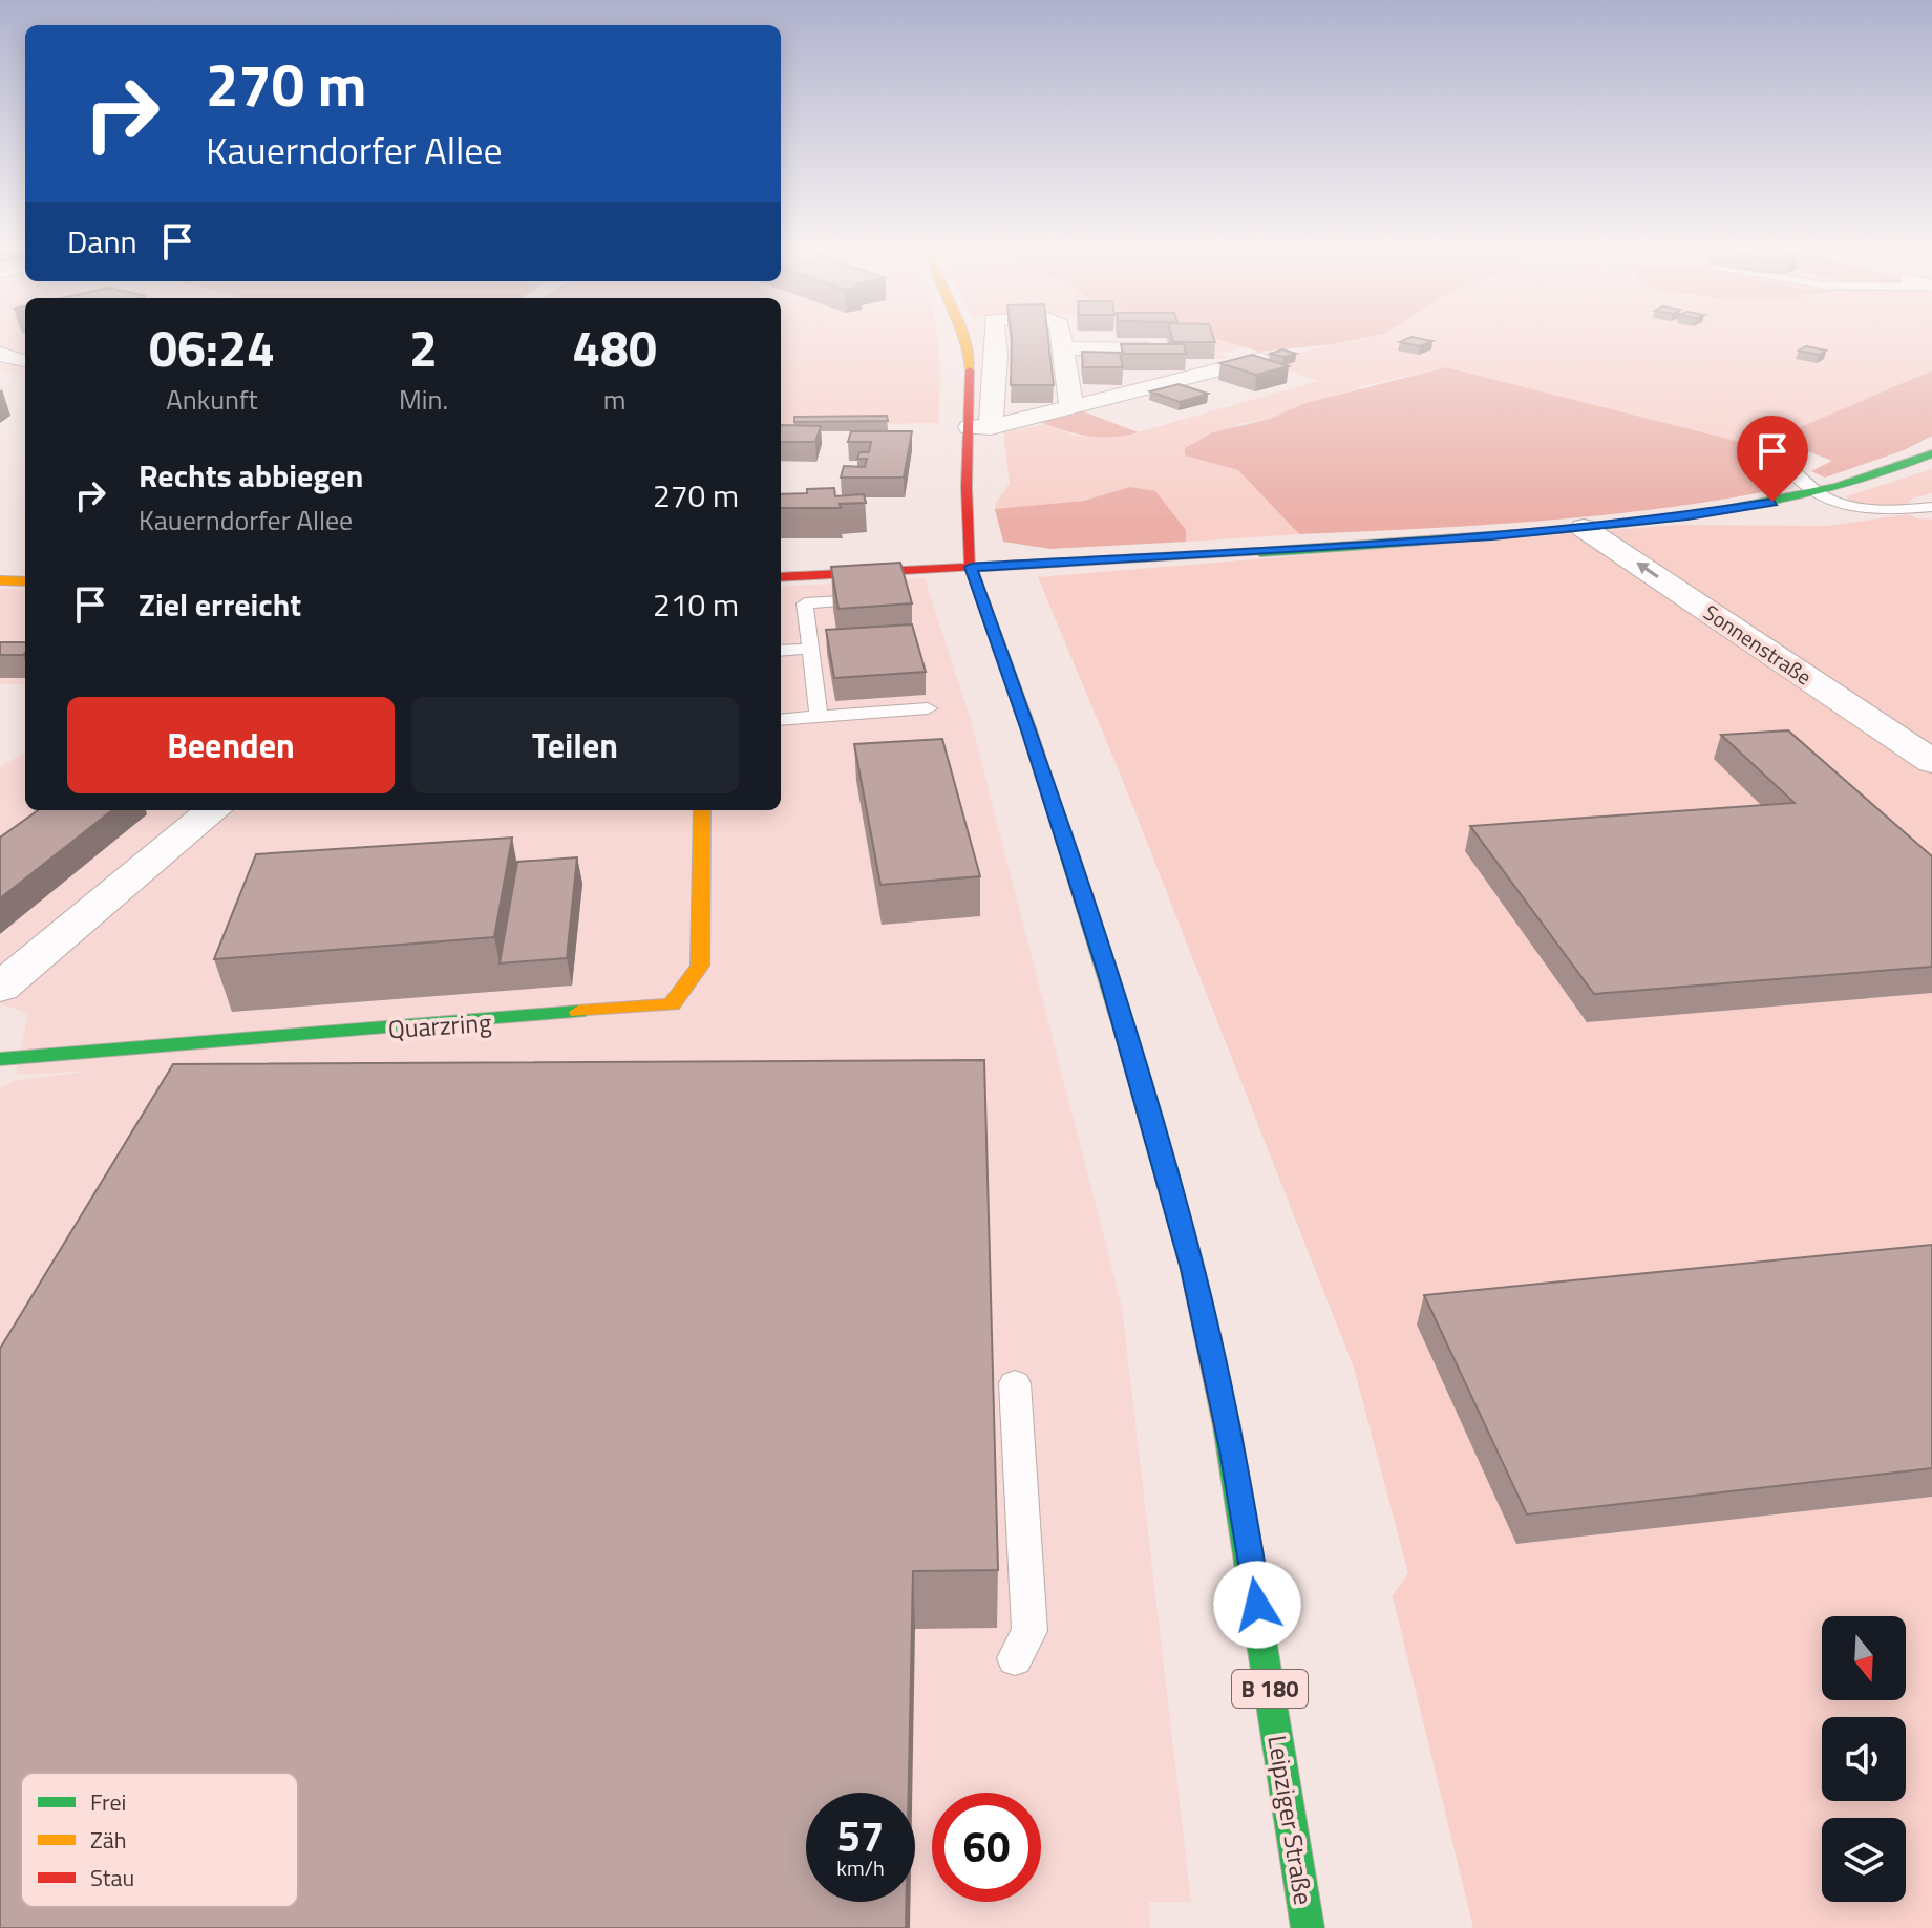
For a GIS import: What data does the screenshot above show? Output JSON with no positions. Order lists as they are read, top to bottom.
{
  "streets": {
    "main road": ["Quarzring", "B 180", "Leipziger Straße"],
    "street": ["Sonnenstraße"]
  },
  "one_way": ["Sonnenstraße"],
  "legend": ["Frei", "Zäh", "Stau"],
  "north": "bottom",
  "page": {
    "turn": ["270 m", "Kauerndorfer Allee"],
    "then": "Dann",
    "eta": [
      "06:24",
      "Ankunft",
      "2",
      "Min.",
      "480",
      "m"
    ],
    "list": [
      {
        "name": "Rechts abbiegen",
        "note": "Kauerndorfer Allee",
        "value": "270 m"
      },
      {
        "name": "Ziel erreicht",
        "value": "210 m"
      }
    ],
    "buttons": ["Beenden", "Teilen"],
    "speed": "57 km/h",
    "limit": "60"
  }
}
